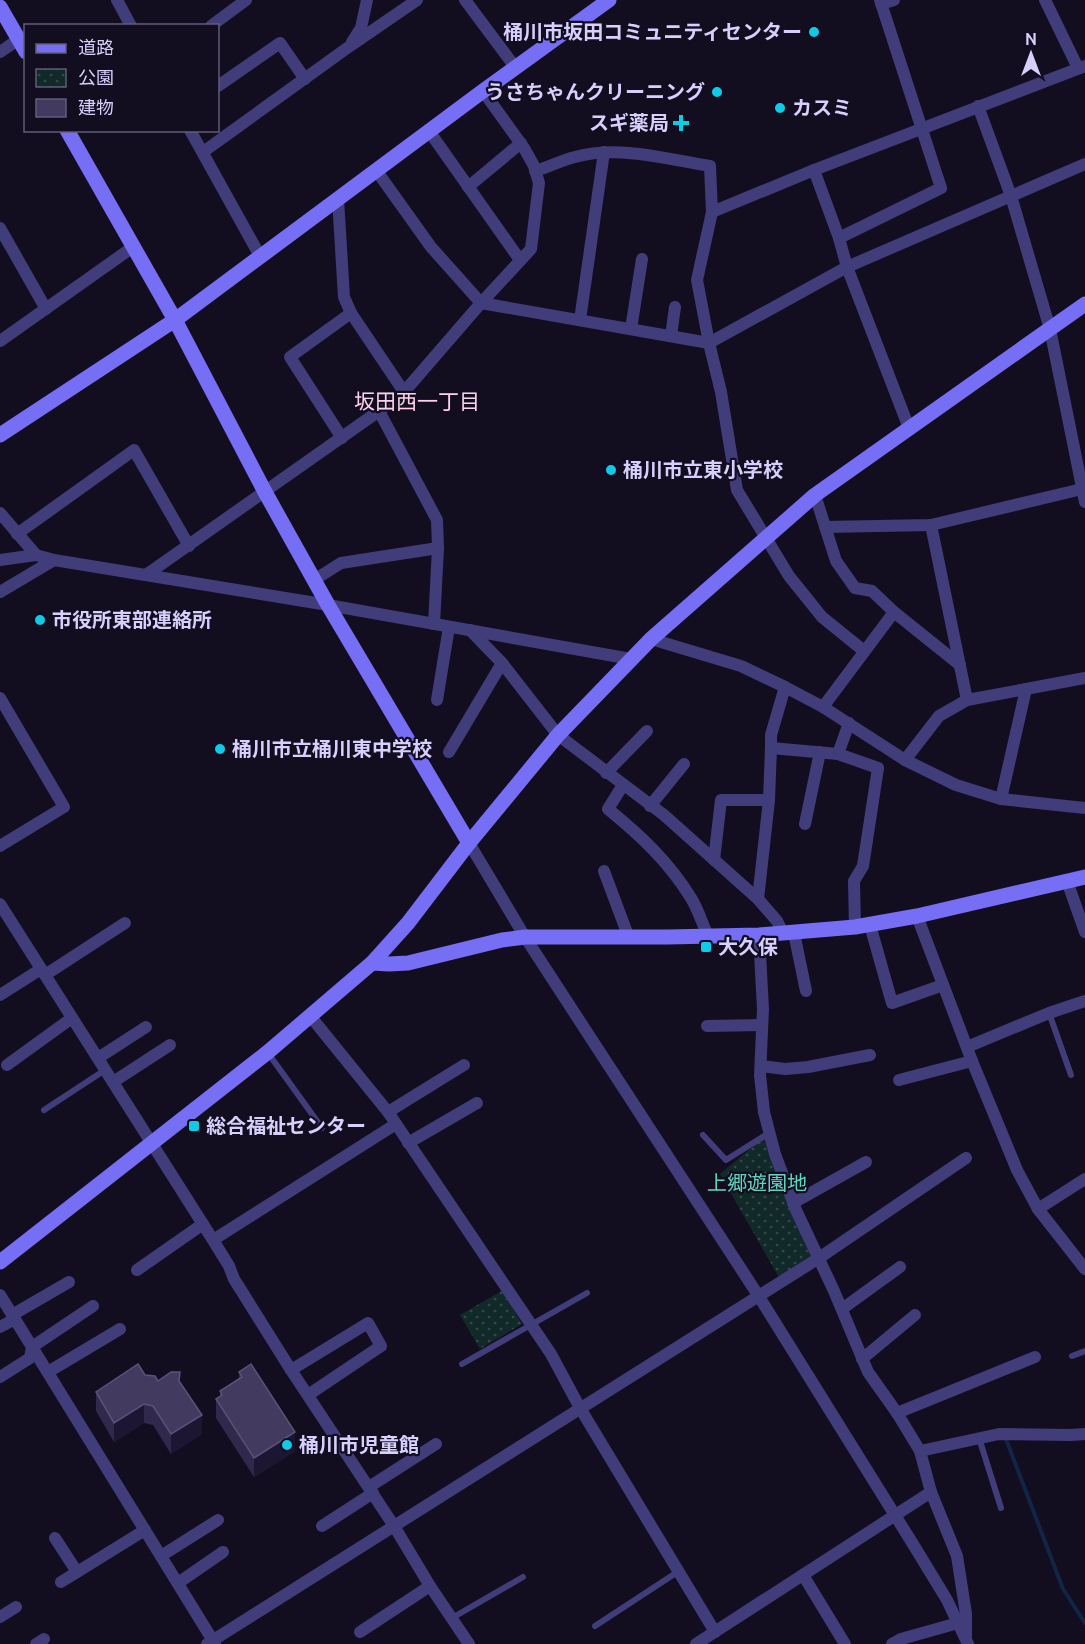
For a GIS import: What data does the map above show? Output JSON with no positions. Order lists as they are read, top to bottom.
{
  "districts": ["坂田西一丁目"],
  "parks": ["上郷遊園地"],
  "places": {
    "other": [
      "桶川市坂田コミュニティセンター",
      "うさちゃんクリーニング",
      "カスミ",
      "桶川市立東小学校",
      "市役所東部連絡所",
      "桶川市立桶川東中学校",
      "桶川市児童館"
    ],
    "health": ["スギ薬局"],
    "transit": ["大久保", "総合福祉センター"]
  },
  "legend": ["道路", "公園", "建物"],
  "north": "top"
}
